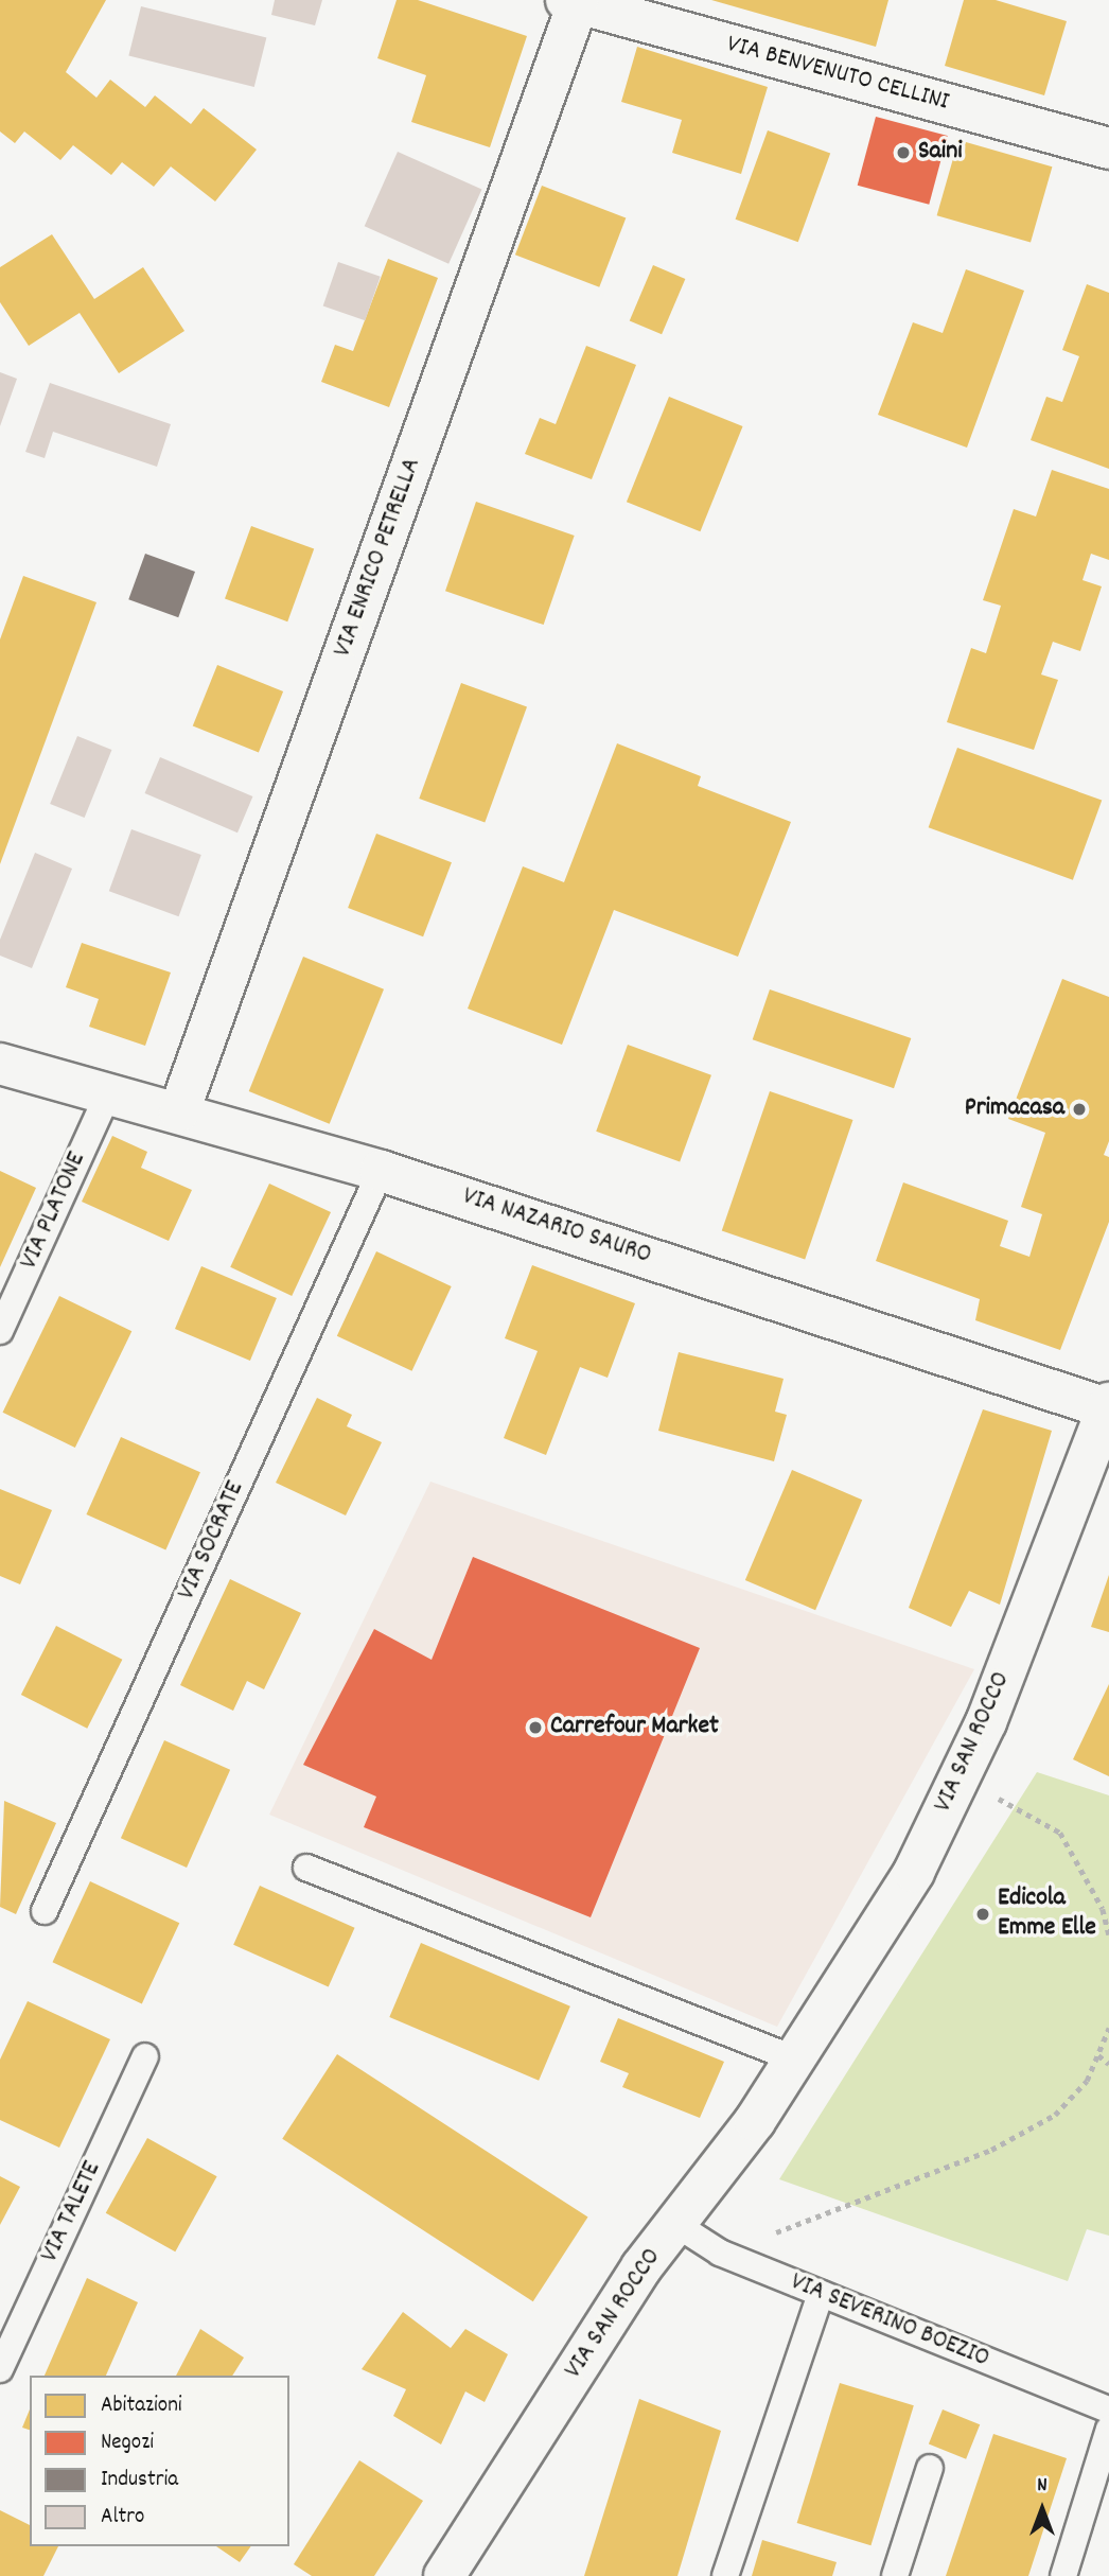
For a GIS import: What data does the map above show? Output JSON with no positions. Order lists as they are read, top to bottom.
{
  "streets": {
    "street": [
      "VIA BENVENUTO CELLINI",
      "VIA ENRICO PETRELLA",
      "VIA NAZARIO SAURO",
      "VIA SAN ROCCO"
    ],
    "lane": [
      "VIA PLATONE",
      "VIA SOCRATE",
      "VIA TALETE",
      "VIA SEVERINO BOEZIO"
    ]
  },
  "crossings": [
    ["VIA BENVENUTO CELLINI", "VIA ENRICO PETRELLA"],
    ["VIA ENRICO PETRELLA", "VIA NAZARIO SAURO"],
    ["VIA PLATONE", "VIA NAZARIO SAURO"],
    ["VIA NAZARIO SAURO", "VIA SOCRATE"],
    ["VIA NAZARIO SAURO", "VIA SAN ROCCO"],
    ["VIA SAN ROCCO", "VIA SEVERINO BOEZIO"]
  ],
  "places": [
    "Saini",
    "Primacasa",
    "Carrefour Market",
    "Edicola Emme Elle"
  ],
  "legend": [
    "Abitazioni",
    "Negozi",
    "Industria",
    "Altro"
  ],
  "north": "top"
}
